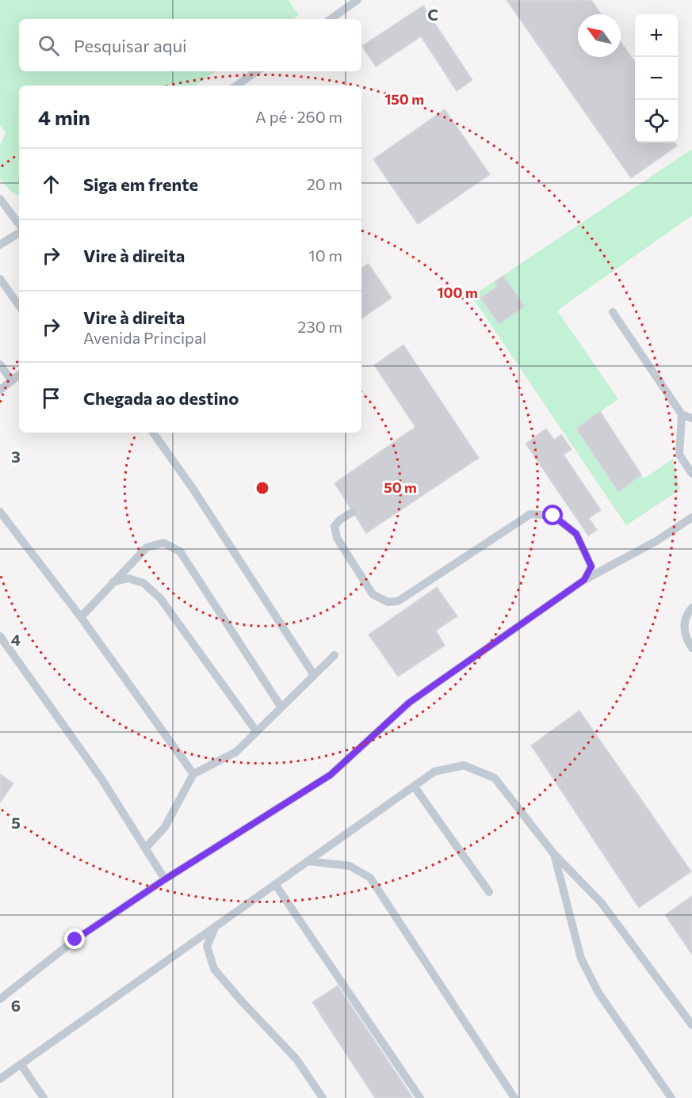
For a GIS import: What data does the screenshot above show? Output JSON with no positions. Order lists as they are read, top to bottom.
{
  "north": "top left",
  "page": {
    "map_buttons": ["+", "−"],
    "search": "Pesquisar aqui",
    "heading": ["4 min", "A pé · 260 m"],
    "list": [
      ["Siga em frente", "20 m"],
      ["Vire à direita", "10 m"],
      ["Vire à direita", "Avenida Principal", "230 m"],
      "Chegada ao destino"
    ]
  },
  "grid": {
    "columns": ["C"],
    "rows": [
      "3",
      "4",
      "5",
      "6"
    ]
  },
  "rings": ["150 m", "100 m", "50 m"]
}
